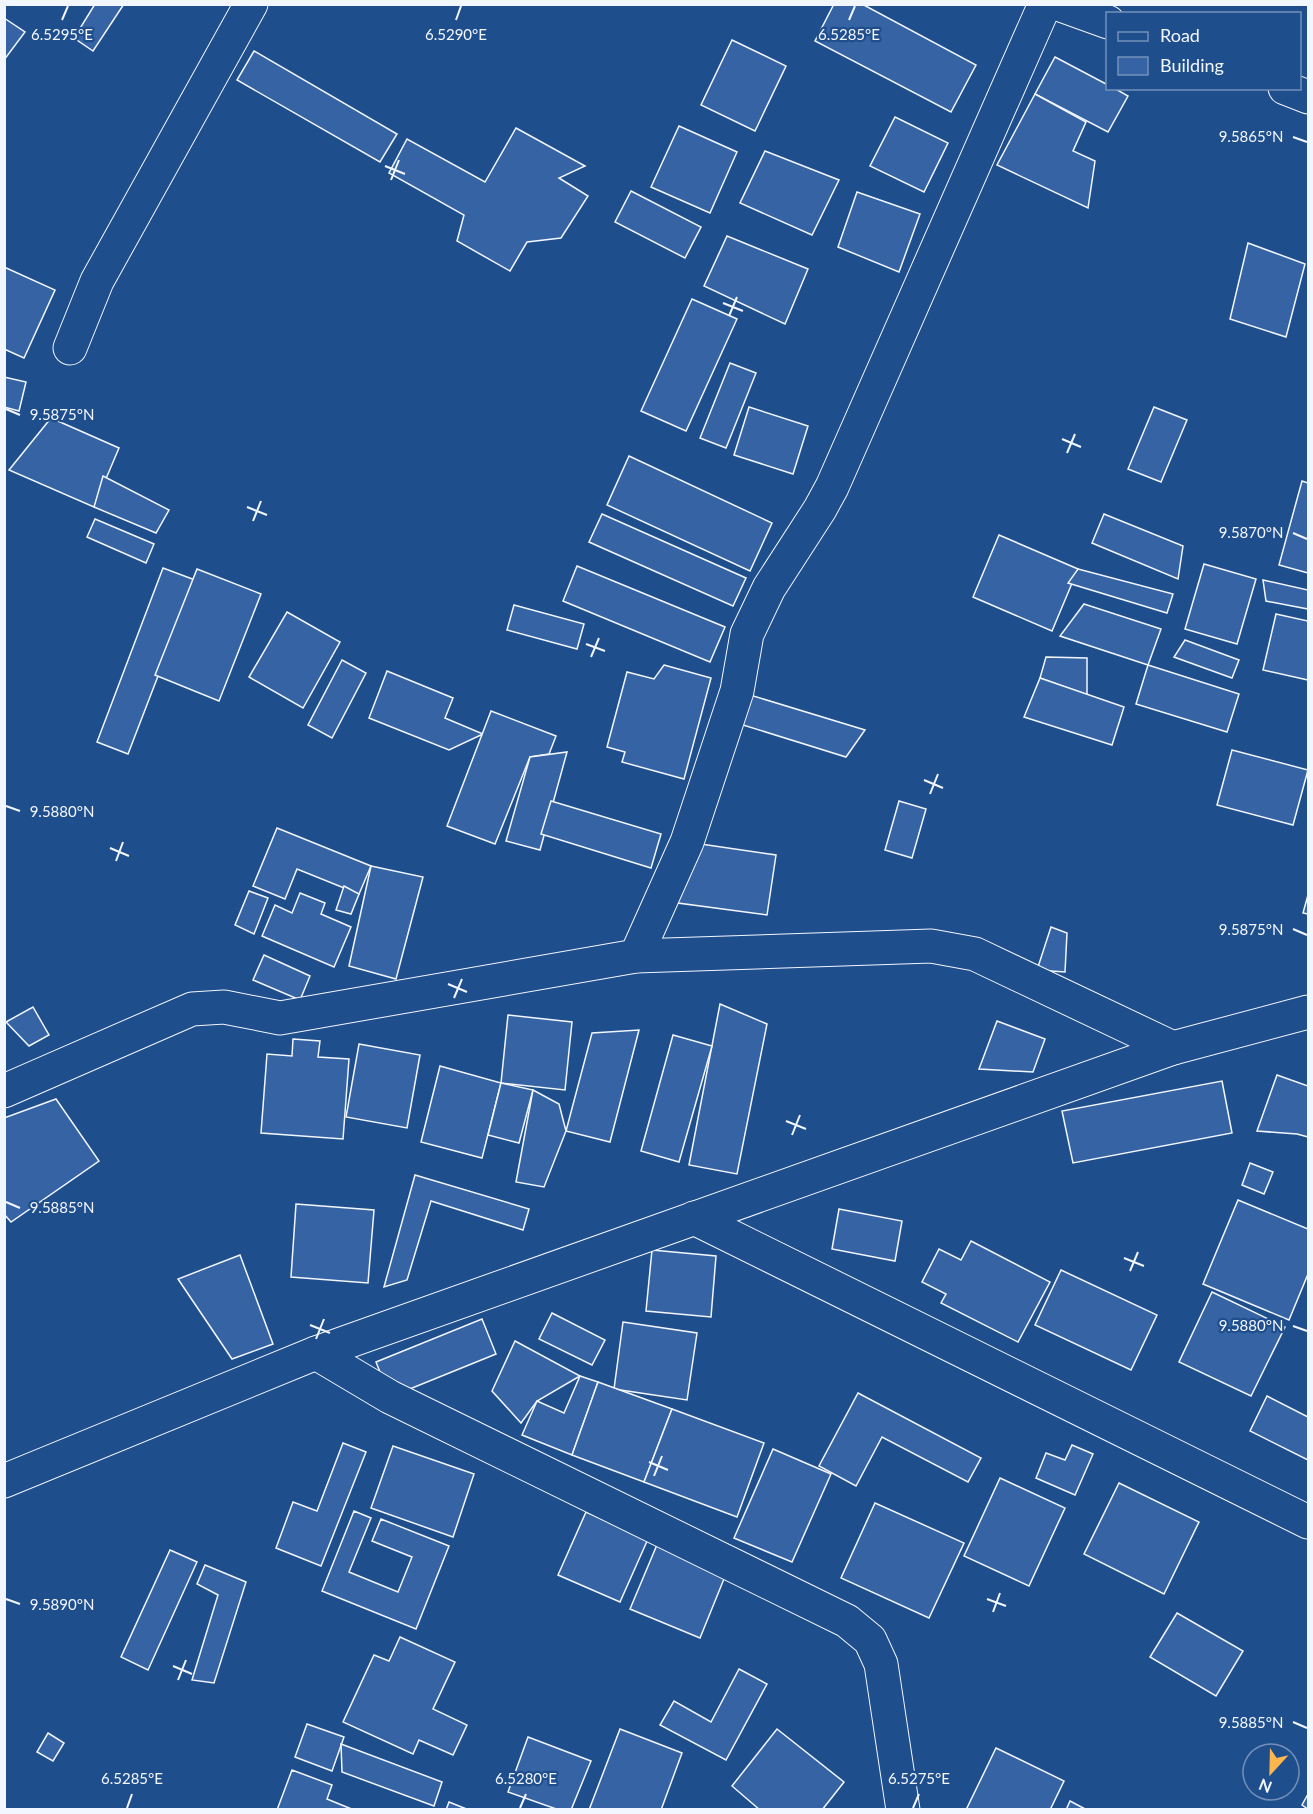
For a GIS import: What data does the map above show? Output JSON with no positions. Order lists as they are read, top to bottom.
{
  "legend": ["Road", "Building"],
  "north": "bottom",
  "coordinates": [
    "6.5295°E",
    "6.5290°E",
    "6.5285°E",
    "9.5865°N",
    "9.5875°N",
    "9.5870°N",
    "9.5880°N",
    "9.5885°N",
    "9.5890°N",
    "6.5280°E",
    "6.5275°E"
  ]
}
